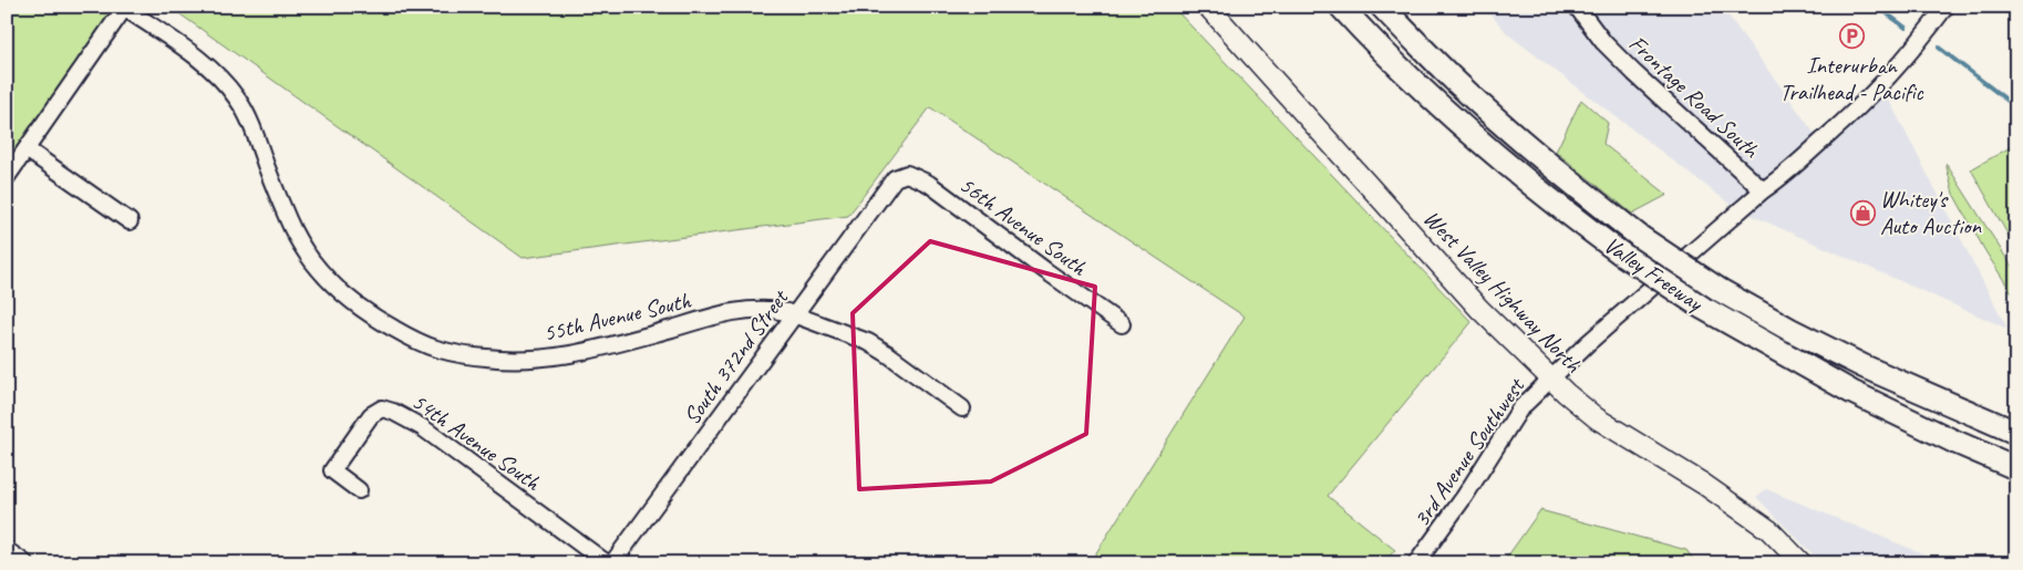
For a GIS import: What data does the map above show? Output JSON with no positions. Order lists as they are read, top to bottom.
{
  "streets": {
    "highway": ["Valley Freeway"],
    "main road": ["West Valley Highway North"],
    "street": [
      "Frontage Road South",
      "56th Avenue South",
      "55th Avenue South",
      "South 372nd Street",
      "54th Avenue South",
      "3rd Avenue Southwest"
    ]
  },
  "crossings": [
    ["Frontage Road South", "3rd Avenue Southwest"],
    ["56th Avenue South", "South 372nd Street"],
    ["West Valley Highway North", "3rd Avenue Southwest"],
    ["55th Avenue South", "South 372nd Street"]
  ],
  "places": {
    "parking": ["Interurban Trailhead - Pacific"],
    "shop": ["Whitey's Auto Auction"]
  }
}
